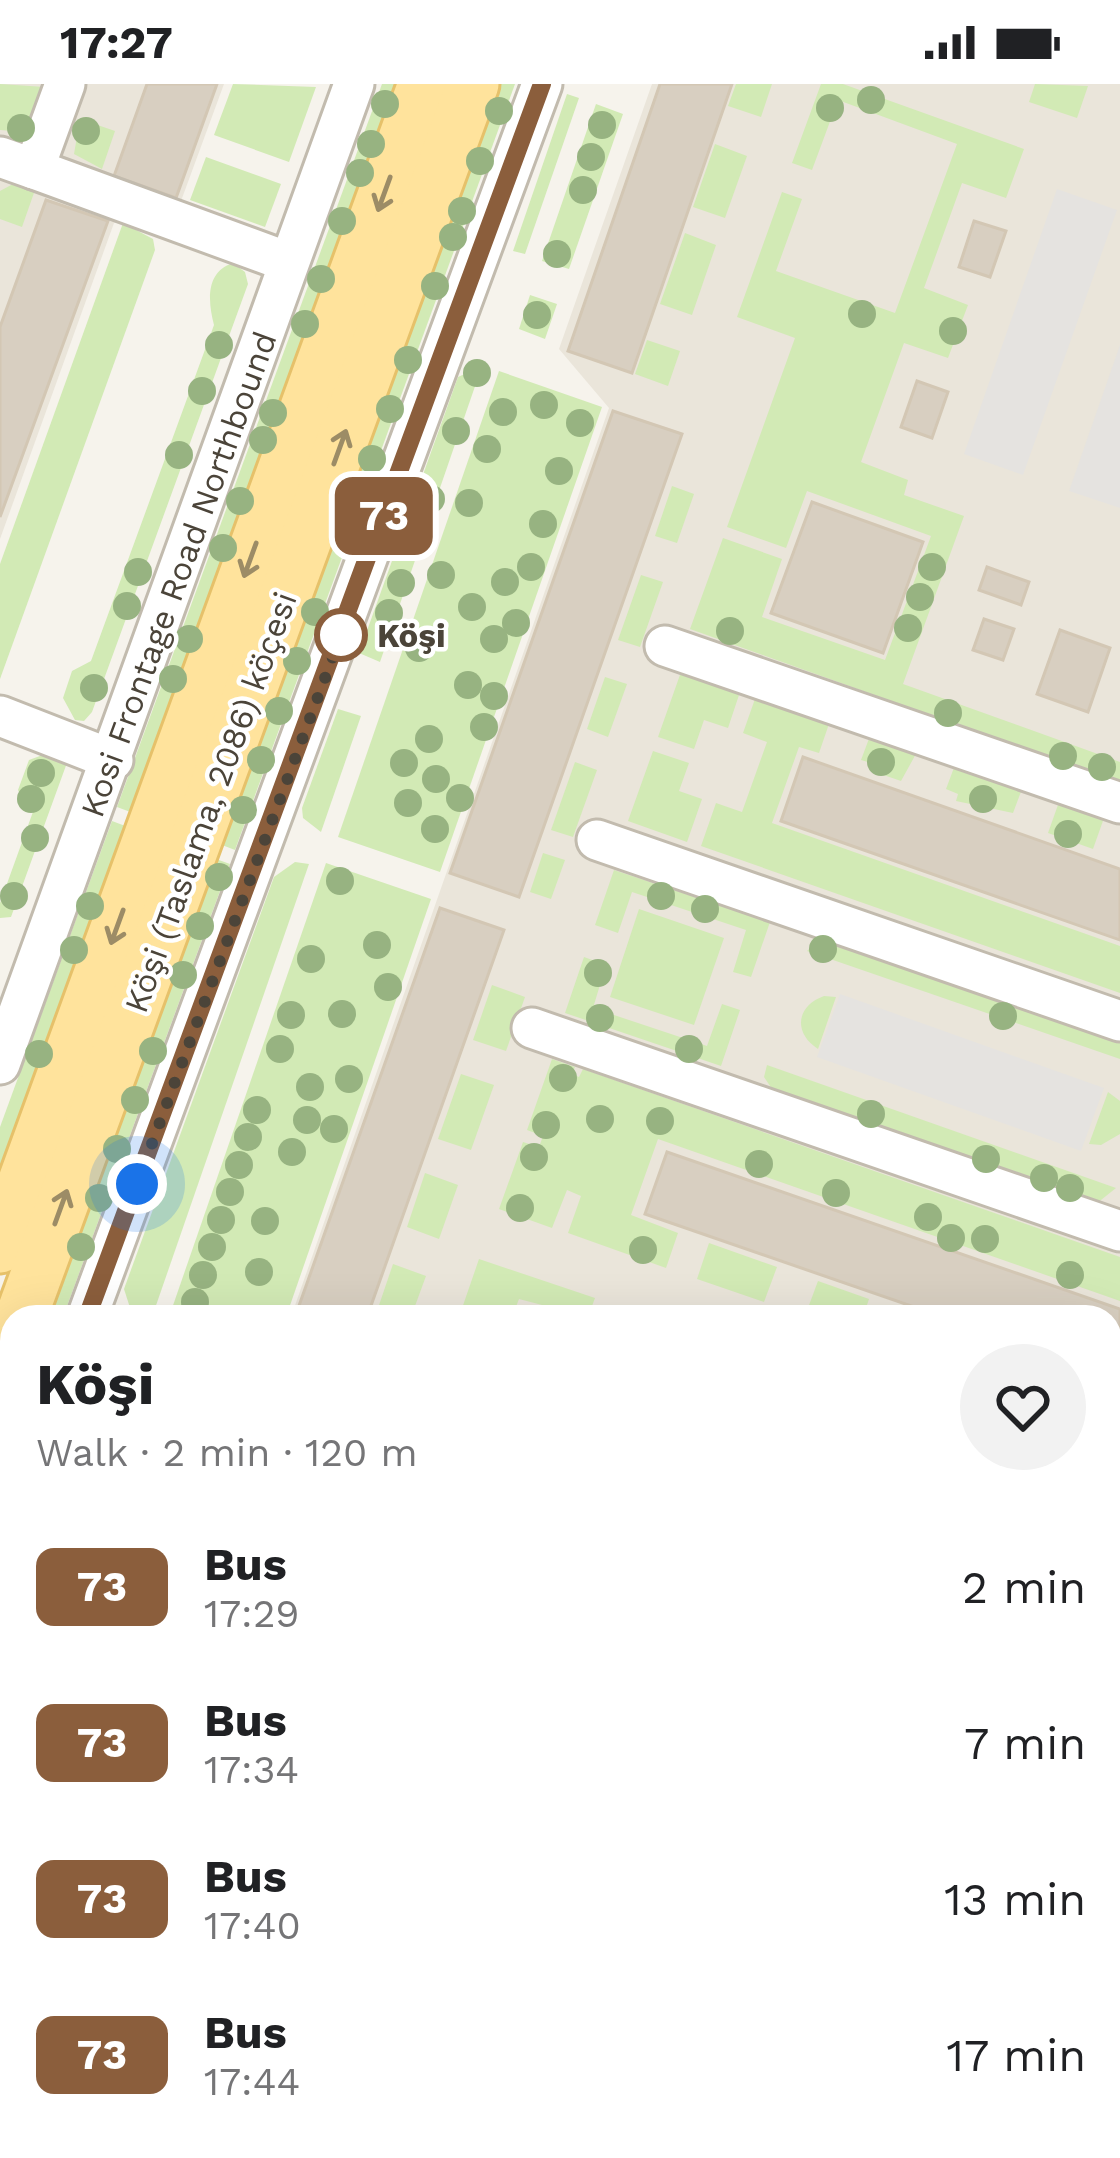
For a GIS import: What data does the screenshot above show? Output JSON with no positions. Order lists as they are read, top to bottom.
{
  "streets": {
    "main road": ["Köşi (Taslama, 2086) köçesi"],
    "street": ["Kosi Frontage Road Northbound"]
  },
  "places": ["Köşi"],
  "lines": ["bus line 73"],
  "page": {
    "status": "17:27",
    "on_map": "73",
    "heading": ["Köşi", "Walk · 2 min · 120 m"],
    "list": [
      {
        "mark": "73",
        "name": "Bus",
        "note": "17:29",
        "value": "2 min"
      },
      {
        "mark": "73",
        "name": "Bus",
        "note": "17:34",
        "value": "7 min"
      },
      {
        "mark": "73",
        "name": "Bus",
        "note": "17:40",
        "value": "13 min"
      },
      {
        "mark": "73",
        "name": "Bus",
        "note": "17:44",
        "value": "17 min"
      }
    ]
  }
}
